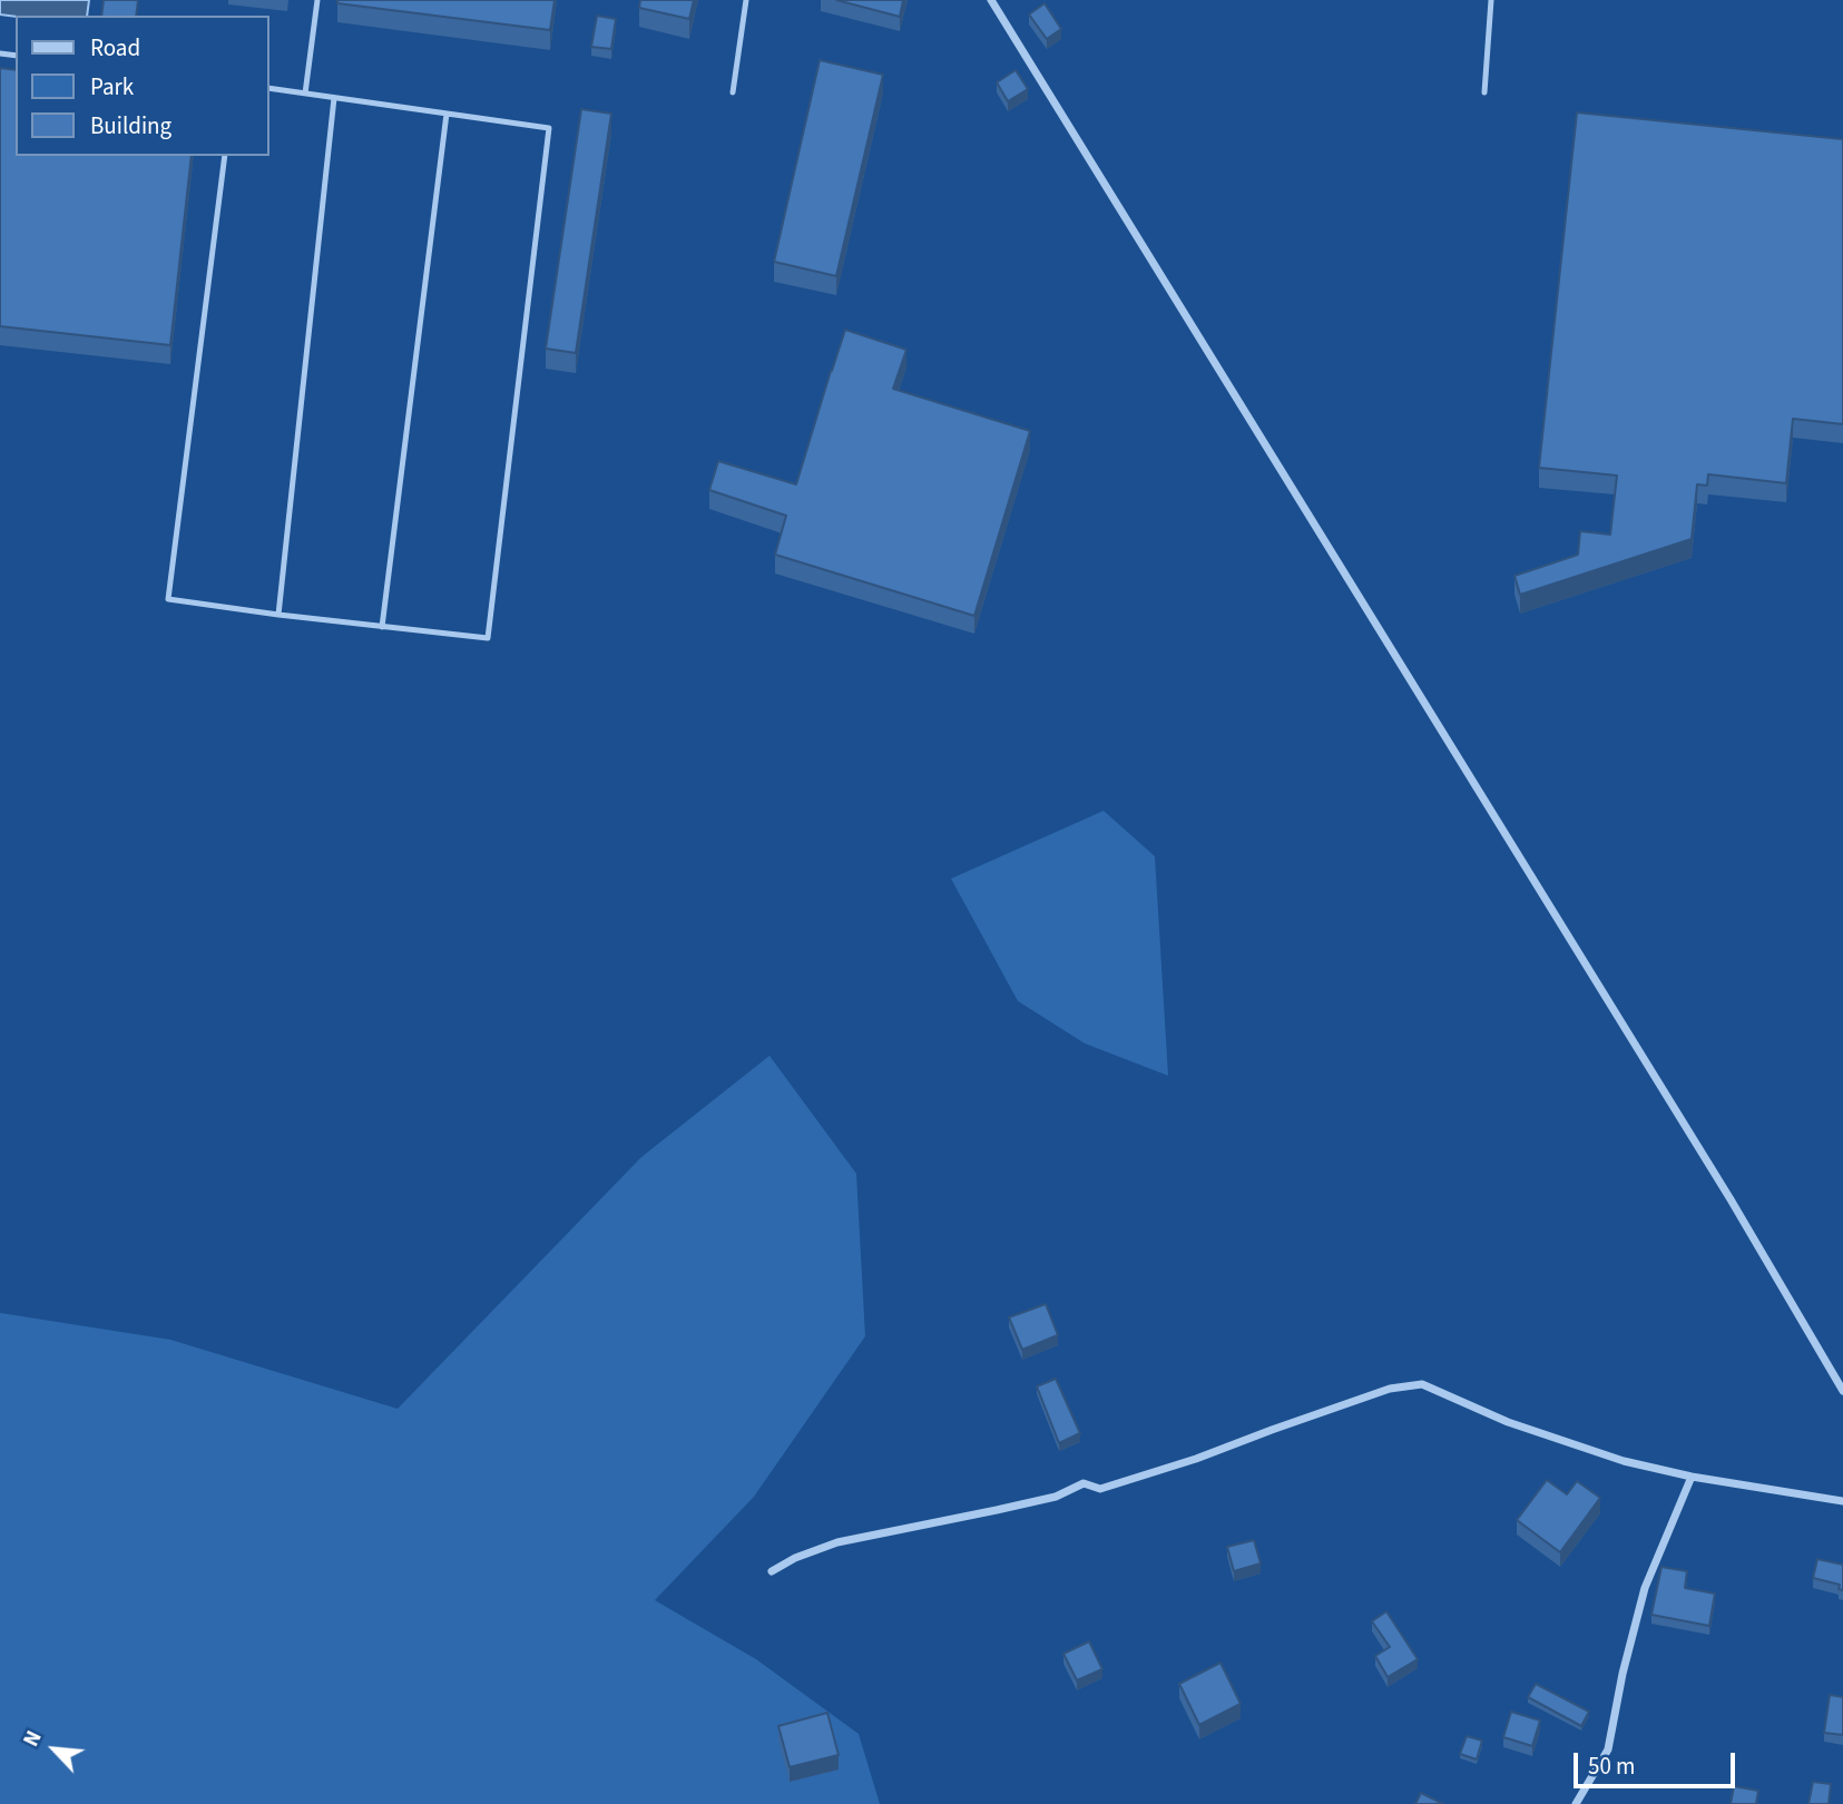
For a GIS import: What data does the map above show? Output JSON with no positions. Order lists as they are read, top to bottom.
{
  "legend": ["Road", "Park", "Building"],
  "scale_bar": "50 m",
  "north": "top left"
}
